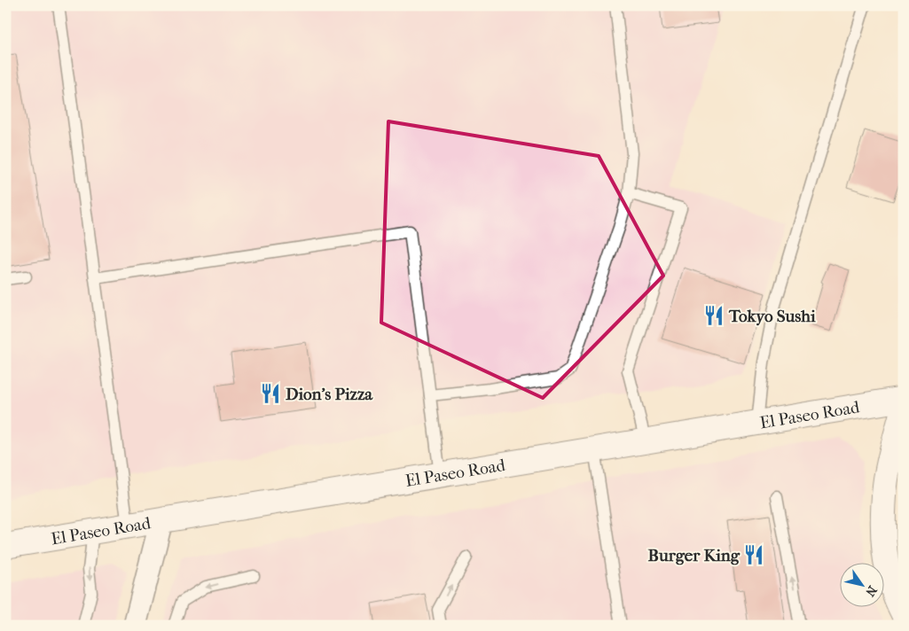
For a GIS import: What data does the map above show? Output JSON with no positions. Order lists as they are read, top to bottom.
{
  "streets": {
    "main road": ["El Paseo Road"]
  },
  "places": {
    "restaurant": ["Tokyo Sushi", "Dion's Pizza", "Burger King"]
  },
  "north": "bottom right"
}
